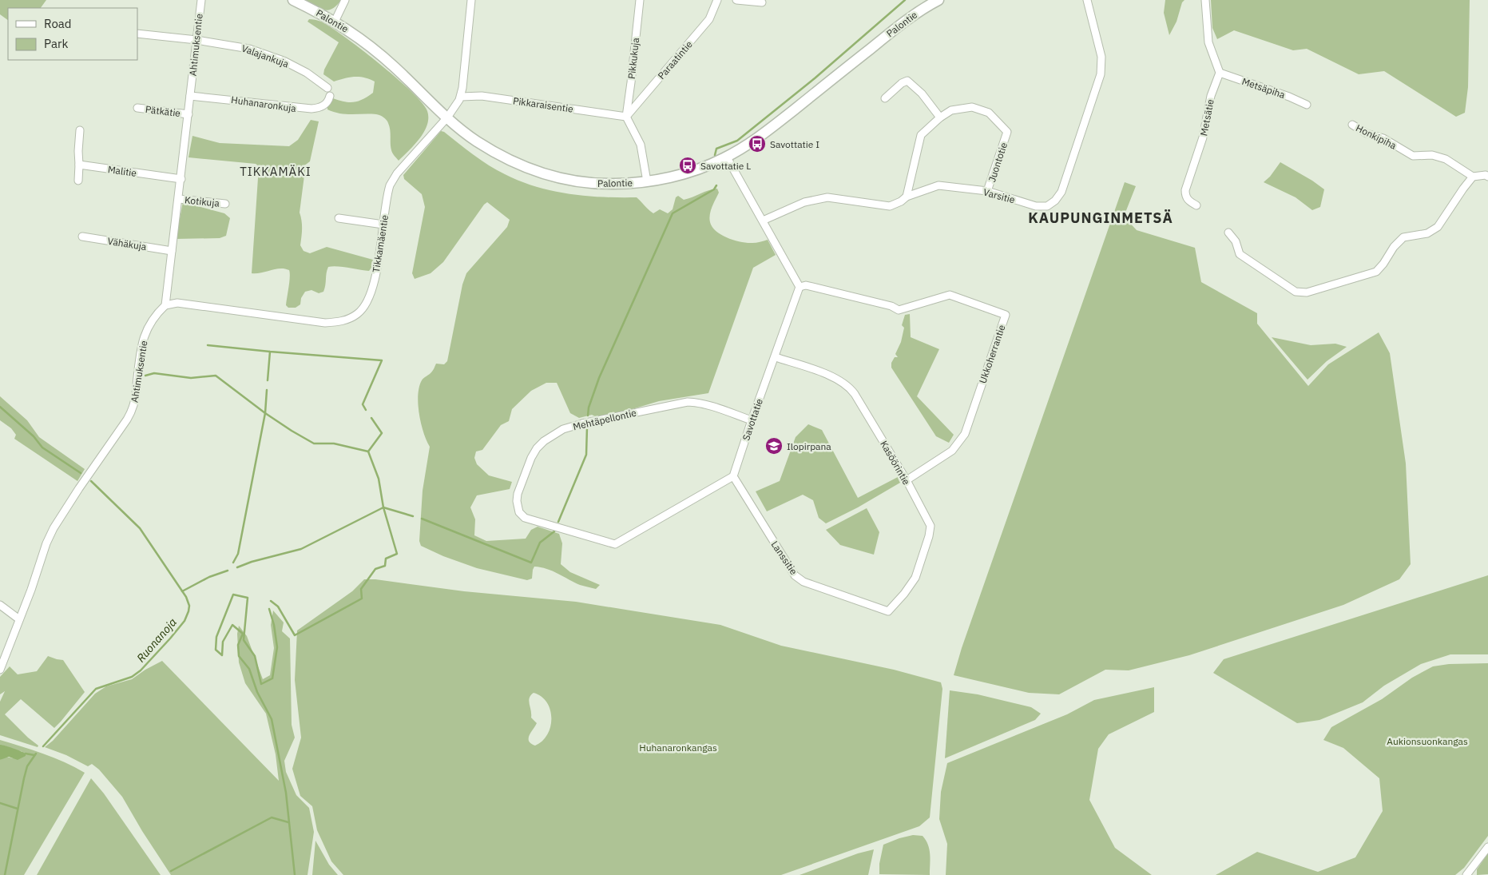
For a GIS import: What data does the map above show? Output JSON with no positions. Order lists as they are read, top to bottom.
{
  "streets": {
    "street": [
      "Palontie",
      "Ahtimuksentie",
      "Valajankuja",
      "Pikkukuja",
      "Paraatintie",
      "Metsäpiha",
      "Huhanaronkuja",
      "Pikkaraisentie",
      "Pätkätie",
      "Metsätie",
      "Honkipiha",
      "Juontotie",
      "Malitie",
      "Varsitie",
      "Kotikuja",
      "Vähäkuja",
      "Tikkamäentie",
      "Ukkoherrantie",
      "Mehtäpellontie",
      "Savottatie",
      "Kasöörintie",
      "Lanssitie"
    ]
  },
  "crossings": [
    ["Palontie", "Tikkamäentie"],
    ["Ahtimuksentie", "Valajankuja"],
    ["Ahtimuksentie", "Huhanaronkuja"],
    ["Ahtimuksentie", "Pätkätie"],
    ["Ahtimuksentie", "Malitie"],
    ["Ahtimuksentie", "Kotikuja"],
    ["Ahtimuksentie", "Vähäkuja"],
    ["Ahtimuksentie", "Tikkamäentie"],
    ["Pikkukuja", "Paraatintie"],
    ["Pikkukuja", "Pikkaraisentie"],
    ["Paraatintie", "Pikkaraisentie"],
    ["Metsäpiha", "Metsätie"],
    ["Pikkaraisentie", "Tikkamäentie"],
    ["Juontotie", "Varsitie"],
    ["Ukkoherrantie", "Savottatie"],
    ["Ukkoherrantie", "Kasöörintie"],
    ["Mehtäpellontie", "Savottatie"],
    ["Mehtäpellontie", "Lanssitie"],
    ["Savottatie", "Kasöörintie"],
    ["Savottatie", "Lanssitie"],
    ["Kasöörintie", "Lanssitie"]
  ],
  "districts": ["TIKKAMÄKI", "KAUPUNGINMETSÄ"],
  "water": ["Ruonanoja"],
  "parks": ["Aukionsuonkangas", "Huhanaronkangas"],
  "places": {
    "bus stop": ["Savottatie I", "Savottatie L"],
    "school or university": ["Ilopirpana"]
  },
  "legend": ["Road", "Park"]
}
